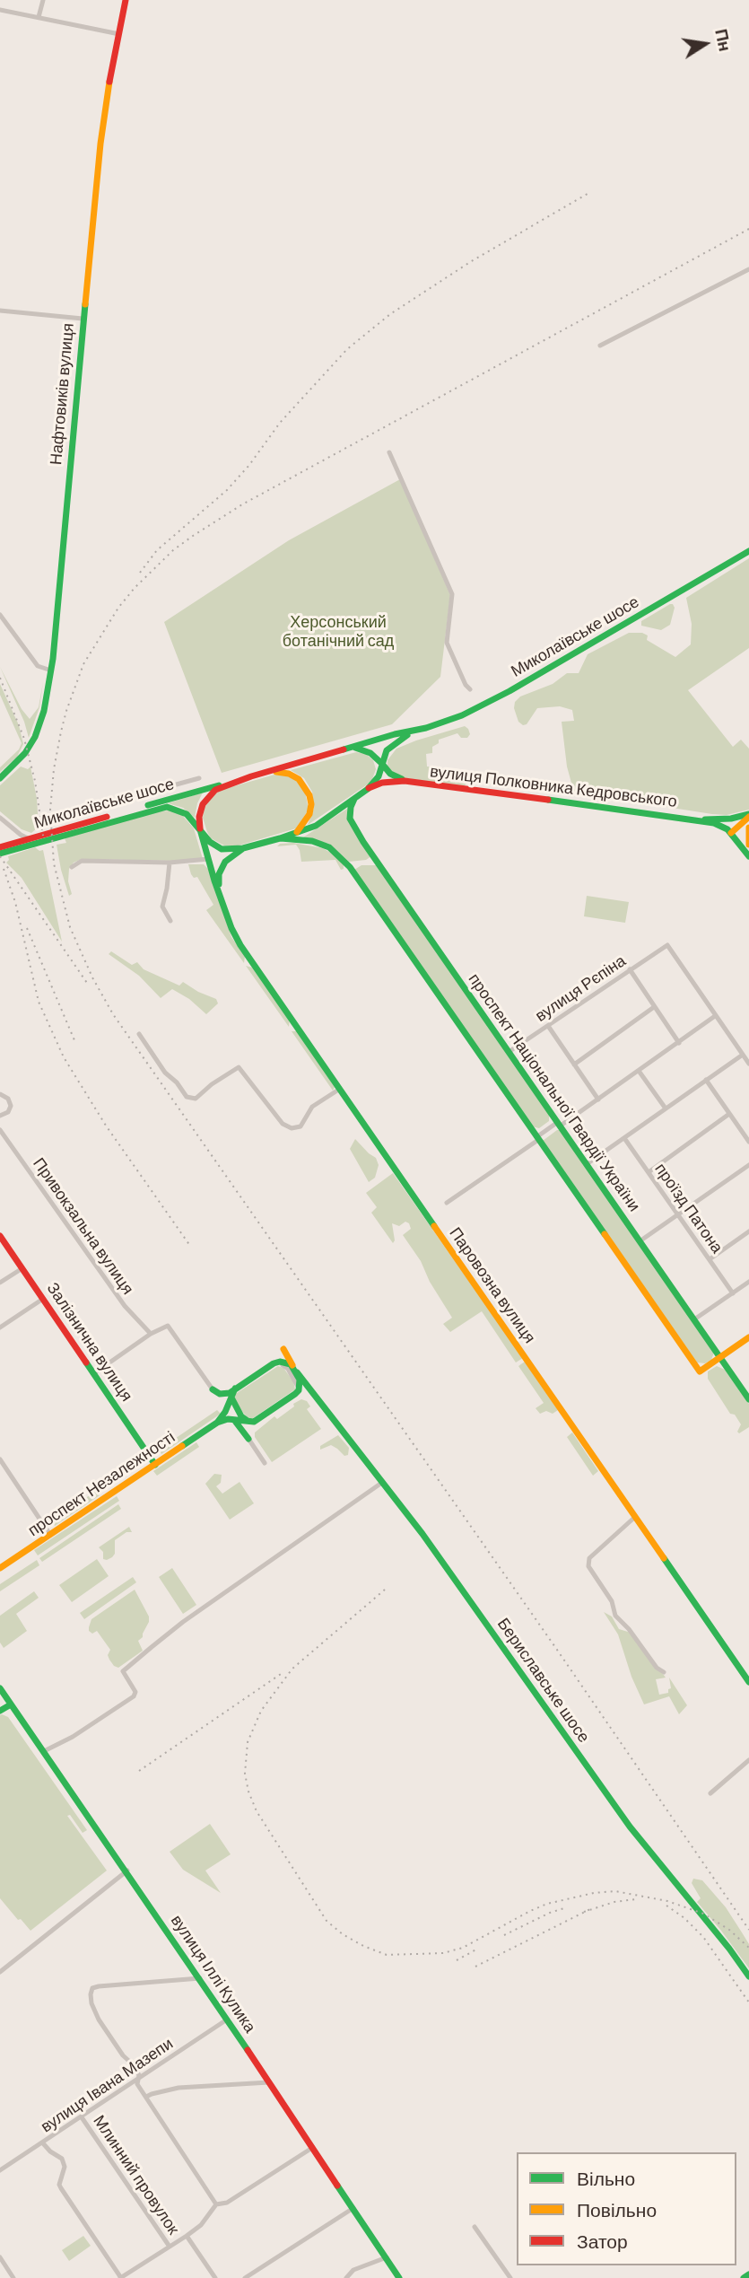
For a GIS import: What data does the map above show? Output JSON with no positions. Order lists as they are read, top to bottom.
{
  "streets": {
    "main road": [
      "Нафтовиків вулиця",
      "Миколаївське шосе",
      "вулиця Полковника Кедровського",
      "проспект Національної Гвардії України",
      "Паровозна вулиця",
      "Залізнична вулиця",
      "проспект Незалежності",
      "Бериславське шосе",
      "вулиця Іллі Кулика"
    ],
    "street": [
      "вулиця Рєпіна",
      "проїзд Патона",
      "Привокзальна вулиця",
      "вулиця Івана Мазепи",
      "Млинний провулок"
    ]
  },
  "crossings": [
    ["Миколаївське шосе", "вулиця Полковника Кедровського"],
    ["Миколаївське шосе", "Паровозна вулиця"],
    ["вулиця Рєпіна", "проспект Національної Гвардії України"],
    ["Залізнична вулиця", "проспект Незалежності"],
    ["вулиця Іллі Кулика", "вулиця Івана Мазепи"],
    ["вулиця Івана Мазепи", "Млинний провулок"]
  ],
  "parks": ["Херсонський ботанічний сад"],
  "legend": ["Вільно", "Повільно", "Затор"],
  "north": "right"
}
